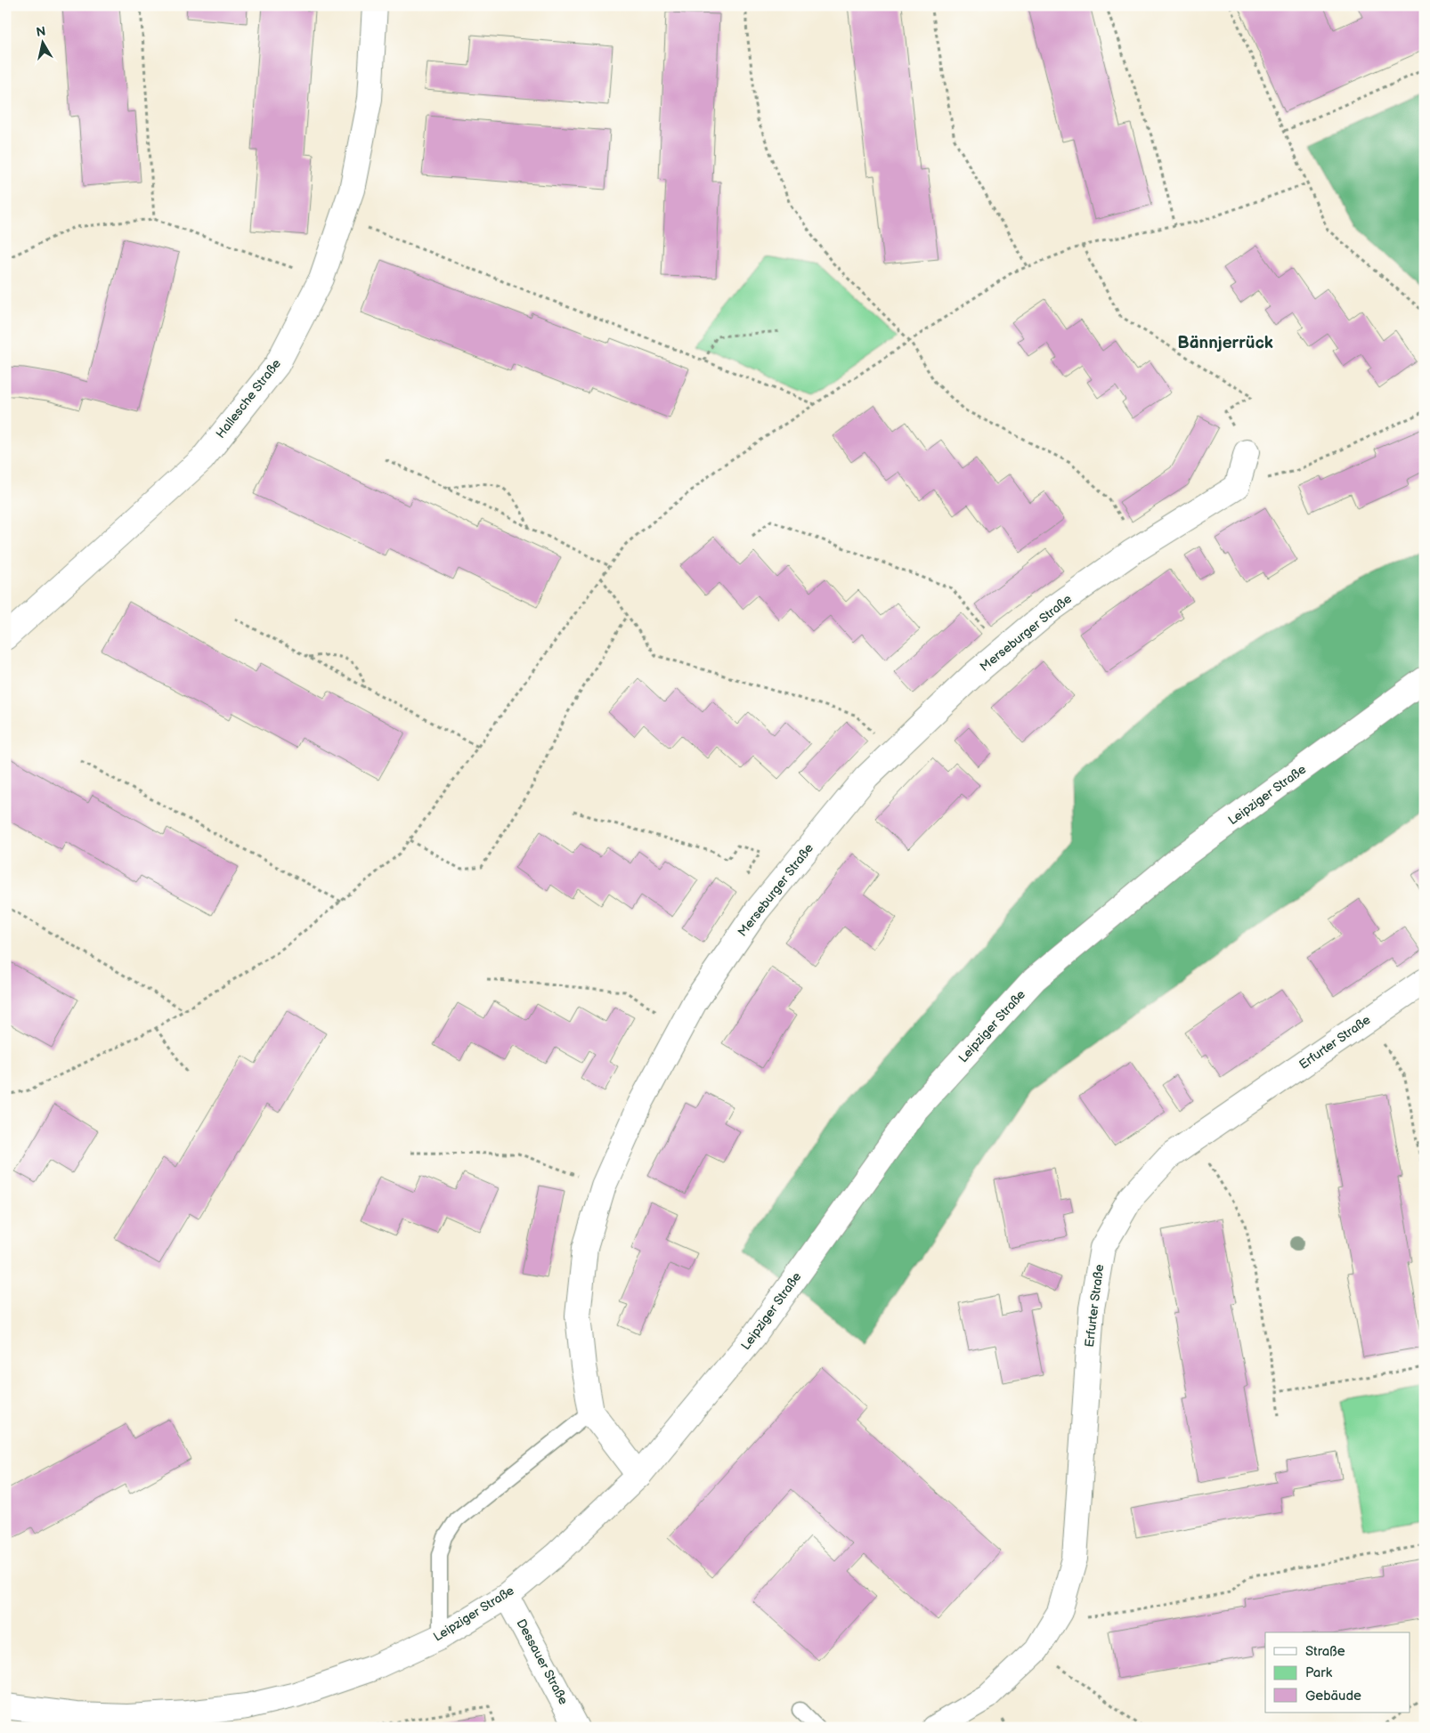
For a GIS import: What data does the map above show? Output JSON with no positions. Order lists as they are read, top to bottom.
{
  "streets": {
    "street": [
      "Hallesche Straße",
      "Merseburger Straße",
      "Leipziger Straße",
      "Erfurter Straße",
      "Dessauer Straße"
    ]
  },
  "crossings": [
    ["Merseburger Straße", "Leipziger Straße"],
    ["Leipziger Straße", "Dessauer Straße"]
  ],
  "districts": ["Bännjerrück"],
  "legend": ["Straße", "Park", "Gebäude"],
  "north": "top"
}
